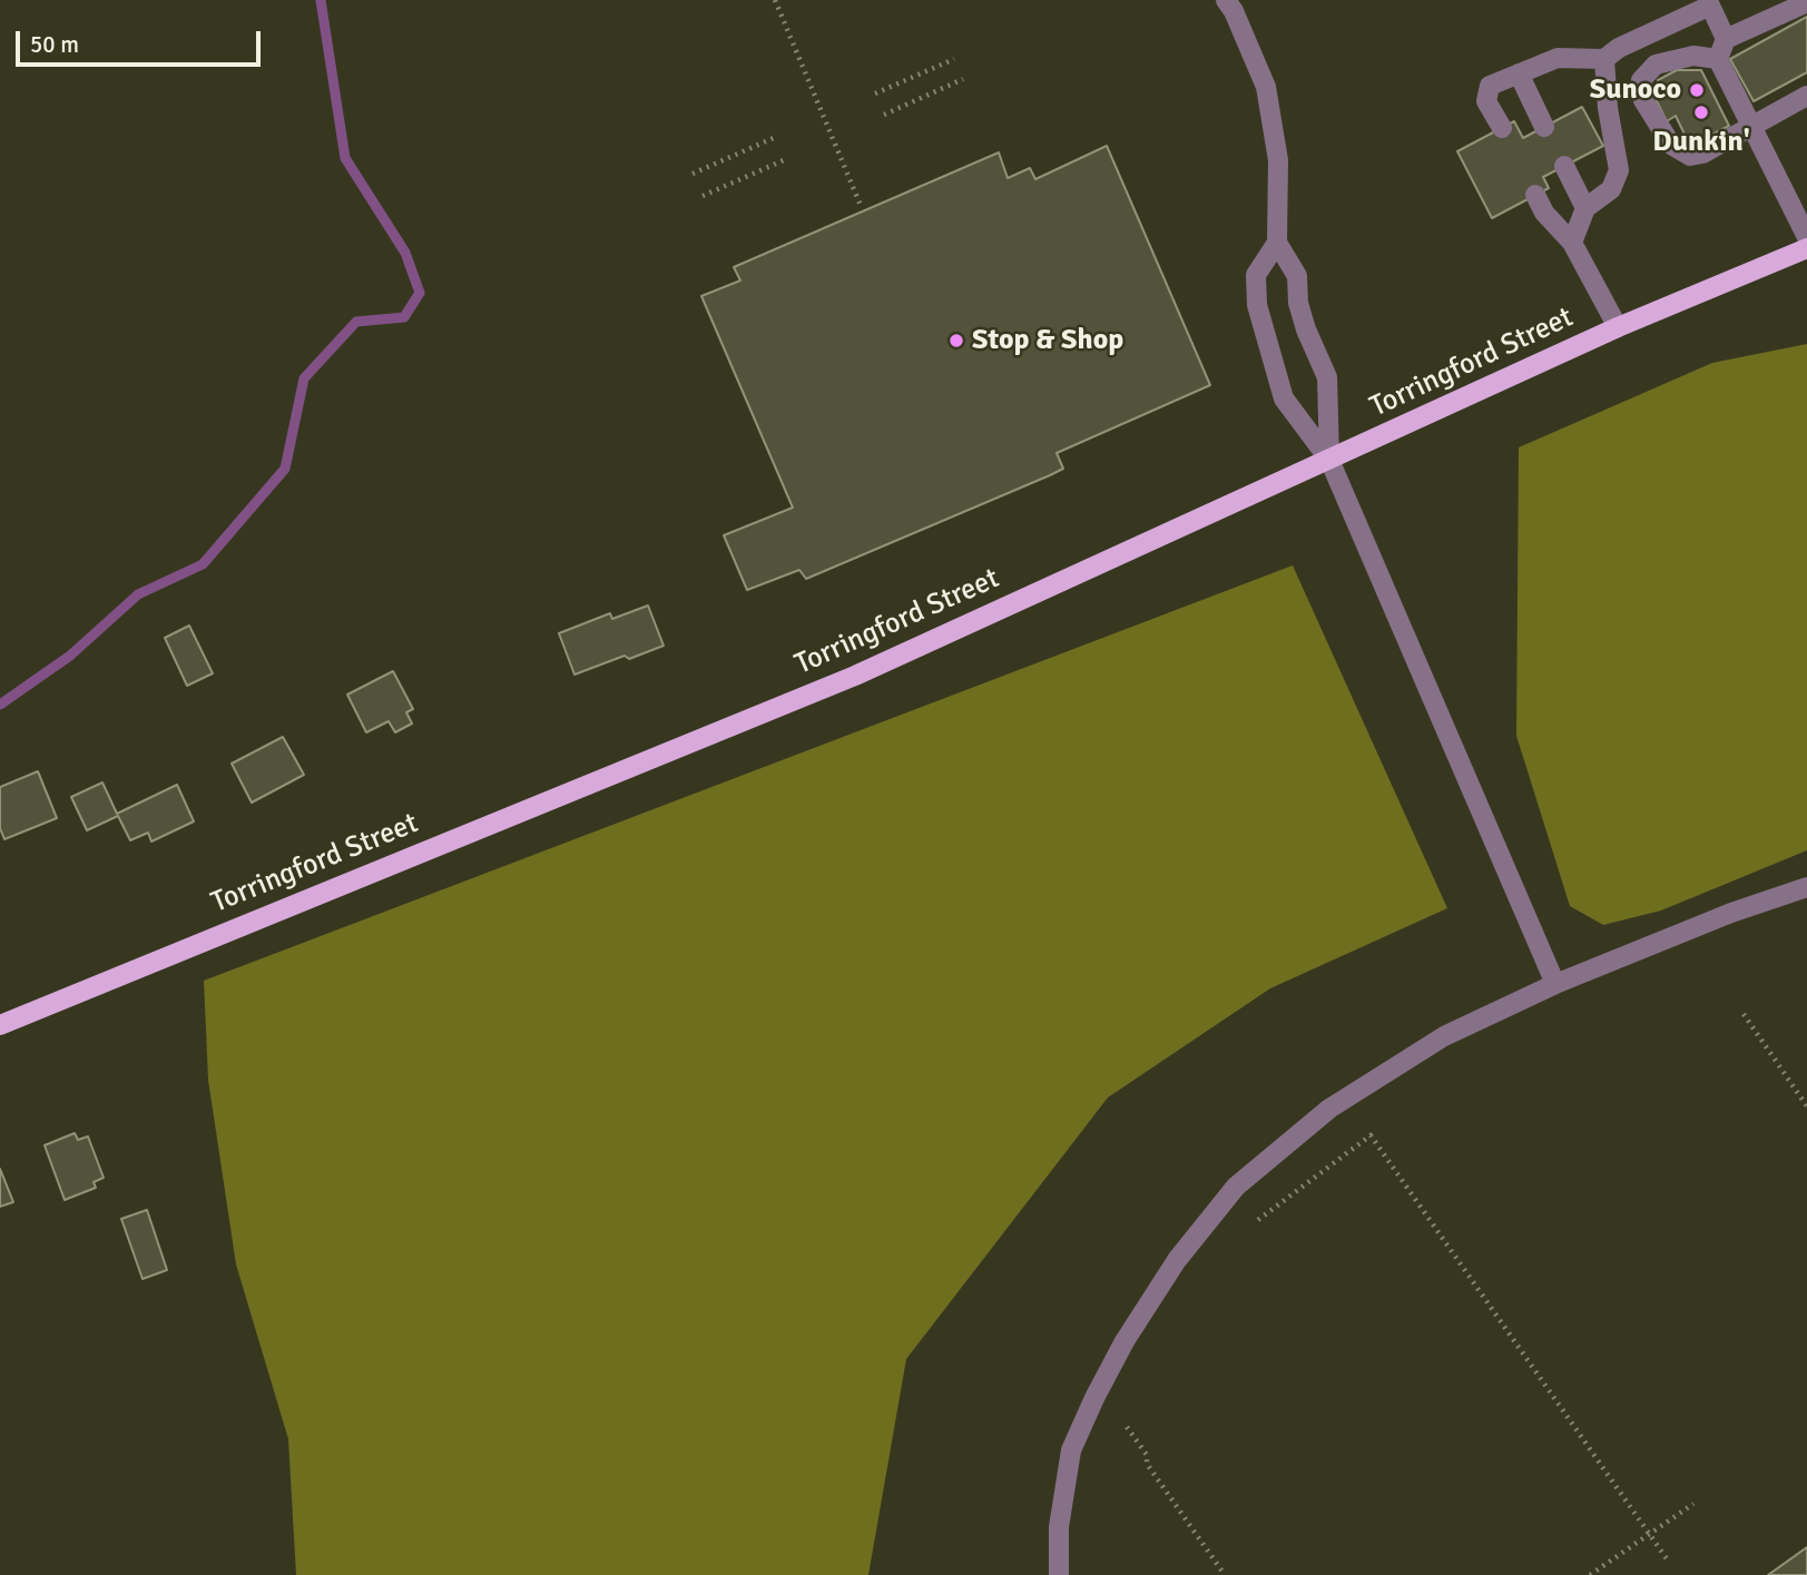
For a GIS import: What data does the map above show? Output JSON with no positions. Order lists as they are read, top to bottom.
{
  "streets": {
    "main road": ["Torringford Street"]
  },
  "places": ["Sunoco", "Dunkin'", "Stop & Shop"],
  "scale_bar": "50 m"
}
